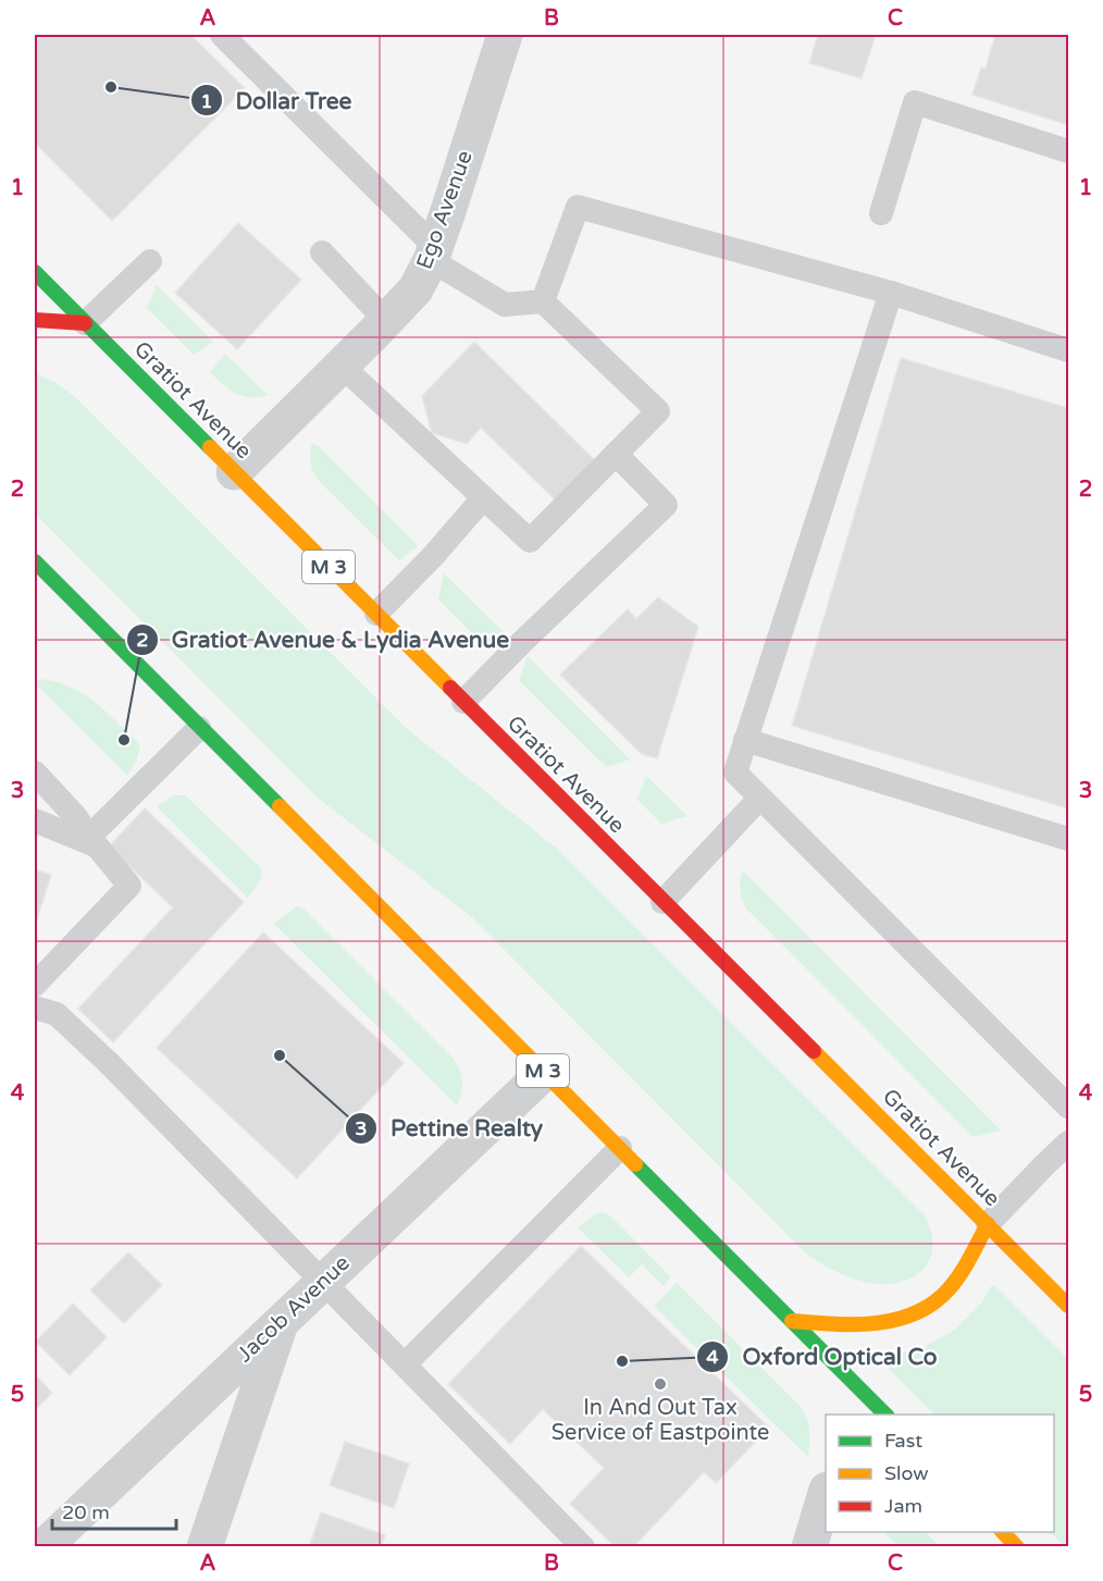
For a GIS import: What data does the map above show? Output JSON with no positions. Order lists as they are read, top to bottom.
{
  "streets": {
    "main road": ["Gratiot Avenue", "M 3"],
    "street": ["Ego Avenue", "Jacob Avenue"]
  },
  "crossings": [
    ["Ego Avenue", "Gratiot Avenue"],
    ["M 3", "Jacob Avenue"]
  ],
  "places": [
    "Dollar Tree",
    "Gratiot Avenue & Lydia Avenue",
    "Pettine Realty",
    "Oxford Optical Co",
    "In And Out Tax Service of Eastpointe"
  ],
  "legend": ["Fast", "Slow", "Jam"],
  "scale_bar": "20 m",
  "grid": {
    "columns": ["A", "B", "C"],
    "rows": [
      "1",
      "2",
      "3",
      "4",
      "5"
    ]
  }
}
